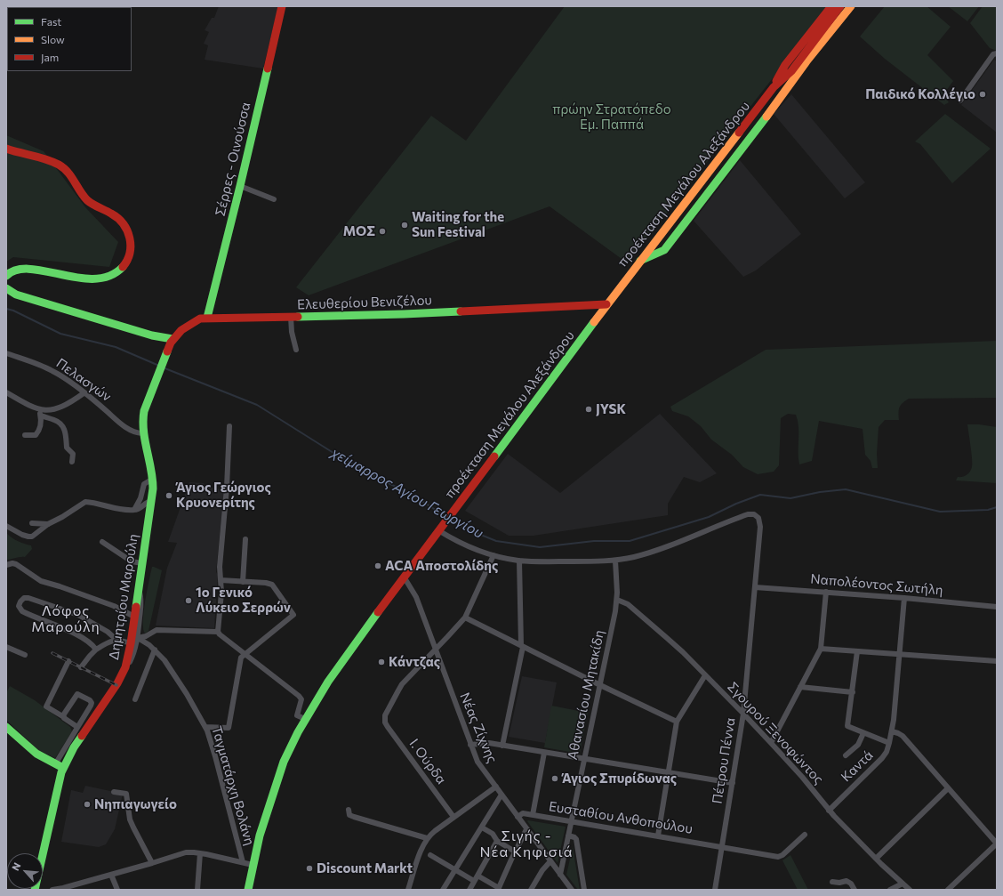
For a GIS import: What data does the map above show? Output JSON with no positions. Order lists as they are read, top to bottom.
{
  "streets": {
    "main road": [
      "Σέρρες - Οινούσσα",
      "προέκταση Μεγάλου Αλεξάνδρου",
      "Ελευθερίου Βενιζέλου",
      "Δημητρίου Μαρούλη"
    ],
    "street": [
      "Πελασγών",
      "Ναπολέοντος Σωτήλη",
      "Αθανασίου Μητακίδη",
      "Νέας Ζίχνης",
      "Σγουρού Ξενοφώντος",
      "Πέτρου Πέννα",
      "Ι. Ούρδα",
      "Καντά",
      "Ταγματάρχη Βολάνη",
      "Ευσταθίου Ανθοπούλου"
    ]
  },
  "crossings": [
    ["Σέρρες - Οινούσσα", "Ελευθερίου Βενιζέλου"],
    ["προέκταση Μεγάλου Αλεξάνδρου", "Ελευθερίου Βενιζέλου"],
    ["προέκταση Μεγάλου Αλεξάνδρου", "Νέας Ζίχνης"],
    ["Ελευθερίου Βενιζέλου", "Δημητρίου Μαρούλη"],
    ["Πελασγών", "Δημητρίου Μαρούλη"],
    ["Ναπολέοντος Σωτήλη", "Πέτρου Πέννα"],
    ["Ναπολέοντος Σωτήλη", "Καντά"],
    ["Αθανασίου Μητακίδη", "Νέας Ζίχνης"],
    ["Αθανασίου Μητακίδη", "Σγουρού Ξενοφώντος"],
    ["Αθανασίου Μητακίδη", "Πέτρου Πέννα"],
    ["Αθανασίου Μητακίδη", "Ευσταθίου Ανθοπούλου"],
    ["Νέας Ζίχνης", "Ι. Ούρδα"],
    ["Νέας Ζίχνης", "Ευσταθίου Ανθοπούλου"],
    ["Σγουρού Ξενοφώντος", "Πέτρου Πέννα"],
    ["Σγουρού Ξενοφώντος", "Καντά"],
    ["Πέτρου Πέννα", "Ευσταθίου Ανθοπούλου"]
  ],
  "districts": ["Λόφος Μαρούλη", "Σιγής - Νέα Κηφισιά"],
  "water": ["χείμαρρος Αγίου Γεωργίου"],
  "parks": ["πρώην Στρατόπεδο Εμ. Παππά"],
  "places": [
    "Παιδικό Κολλέγιο",
    "Waiting for the Sun Festival",
    "ΜΟΣ",
    "JYSK",
    "Άγιος Γεώργιος Κρυονερίτης",
    "ACA Αποστολίδης",
    "1ο Γενικό Λύκειο Σερρών",
    "Κάντζας",
    "Άγιος Σπυρίδωνας",
    "Νηπιαγωγείο",
    "Discount Markt"
  ],
  "legend": ["Fast", "Slow", "Jam"],
  "north": "top left"
}
